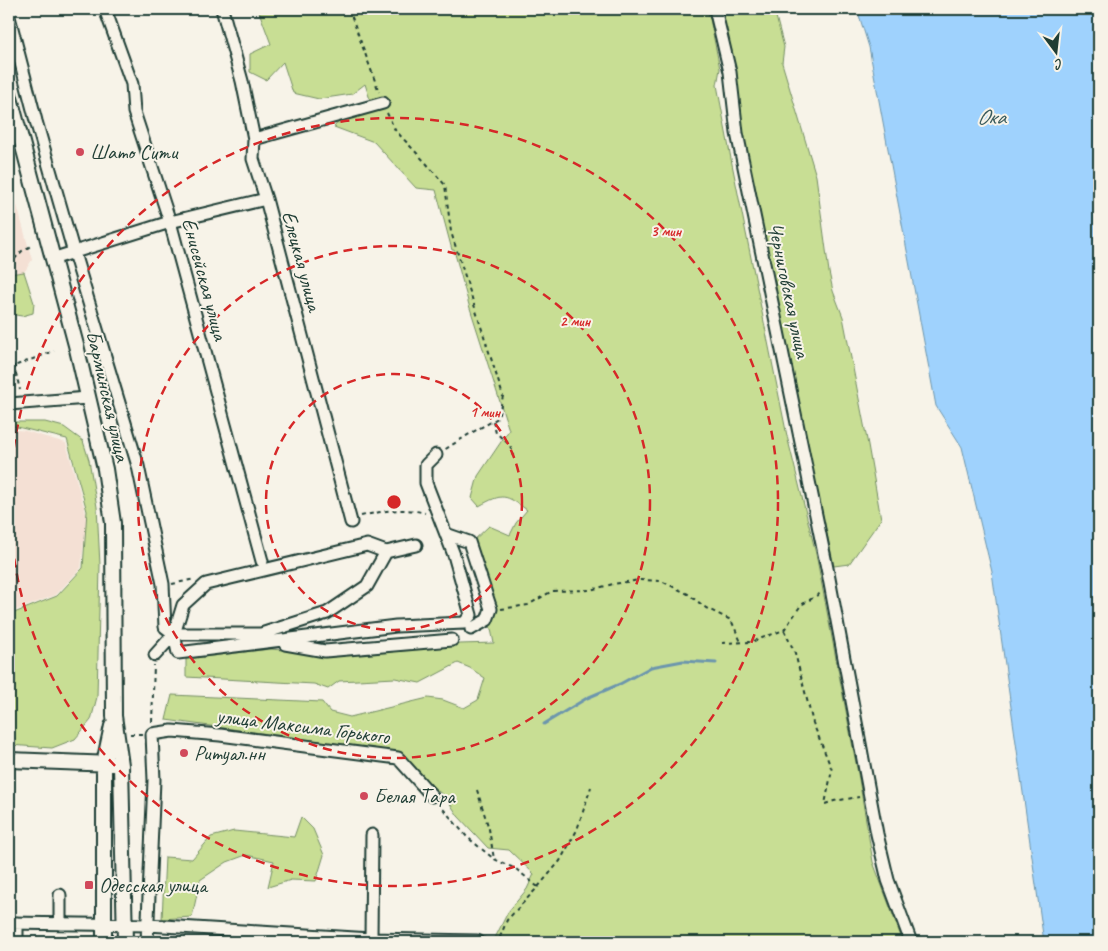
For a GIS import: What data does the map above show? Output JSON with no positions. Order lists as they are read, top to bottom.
{
  "streets": {
    "main road": ["Барминская улица"],
    "street": [
      "Елецкая улица",
      "Енисейская улица",
      "Черниговская улица",
      "улица Максима Горького"
    ]
  },
  "water": ["Ока"],
  "places": {
    "other": ["Шато Сити", "Ритуал.нн", "Белая Тара"],
    "transit": ["Одесская улица"]
  },
  "north": "bottom",
  "rings": ["3 мин", "2 мин", "1 мин"]
}
